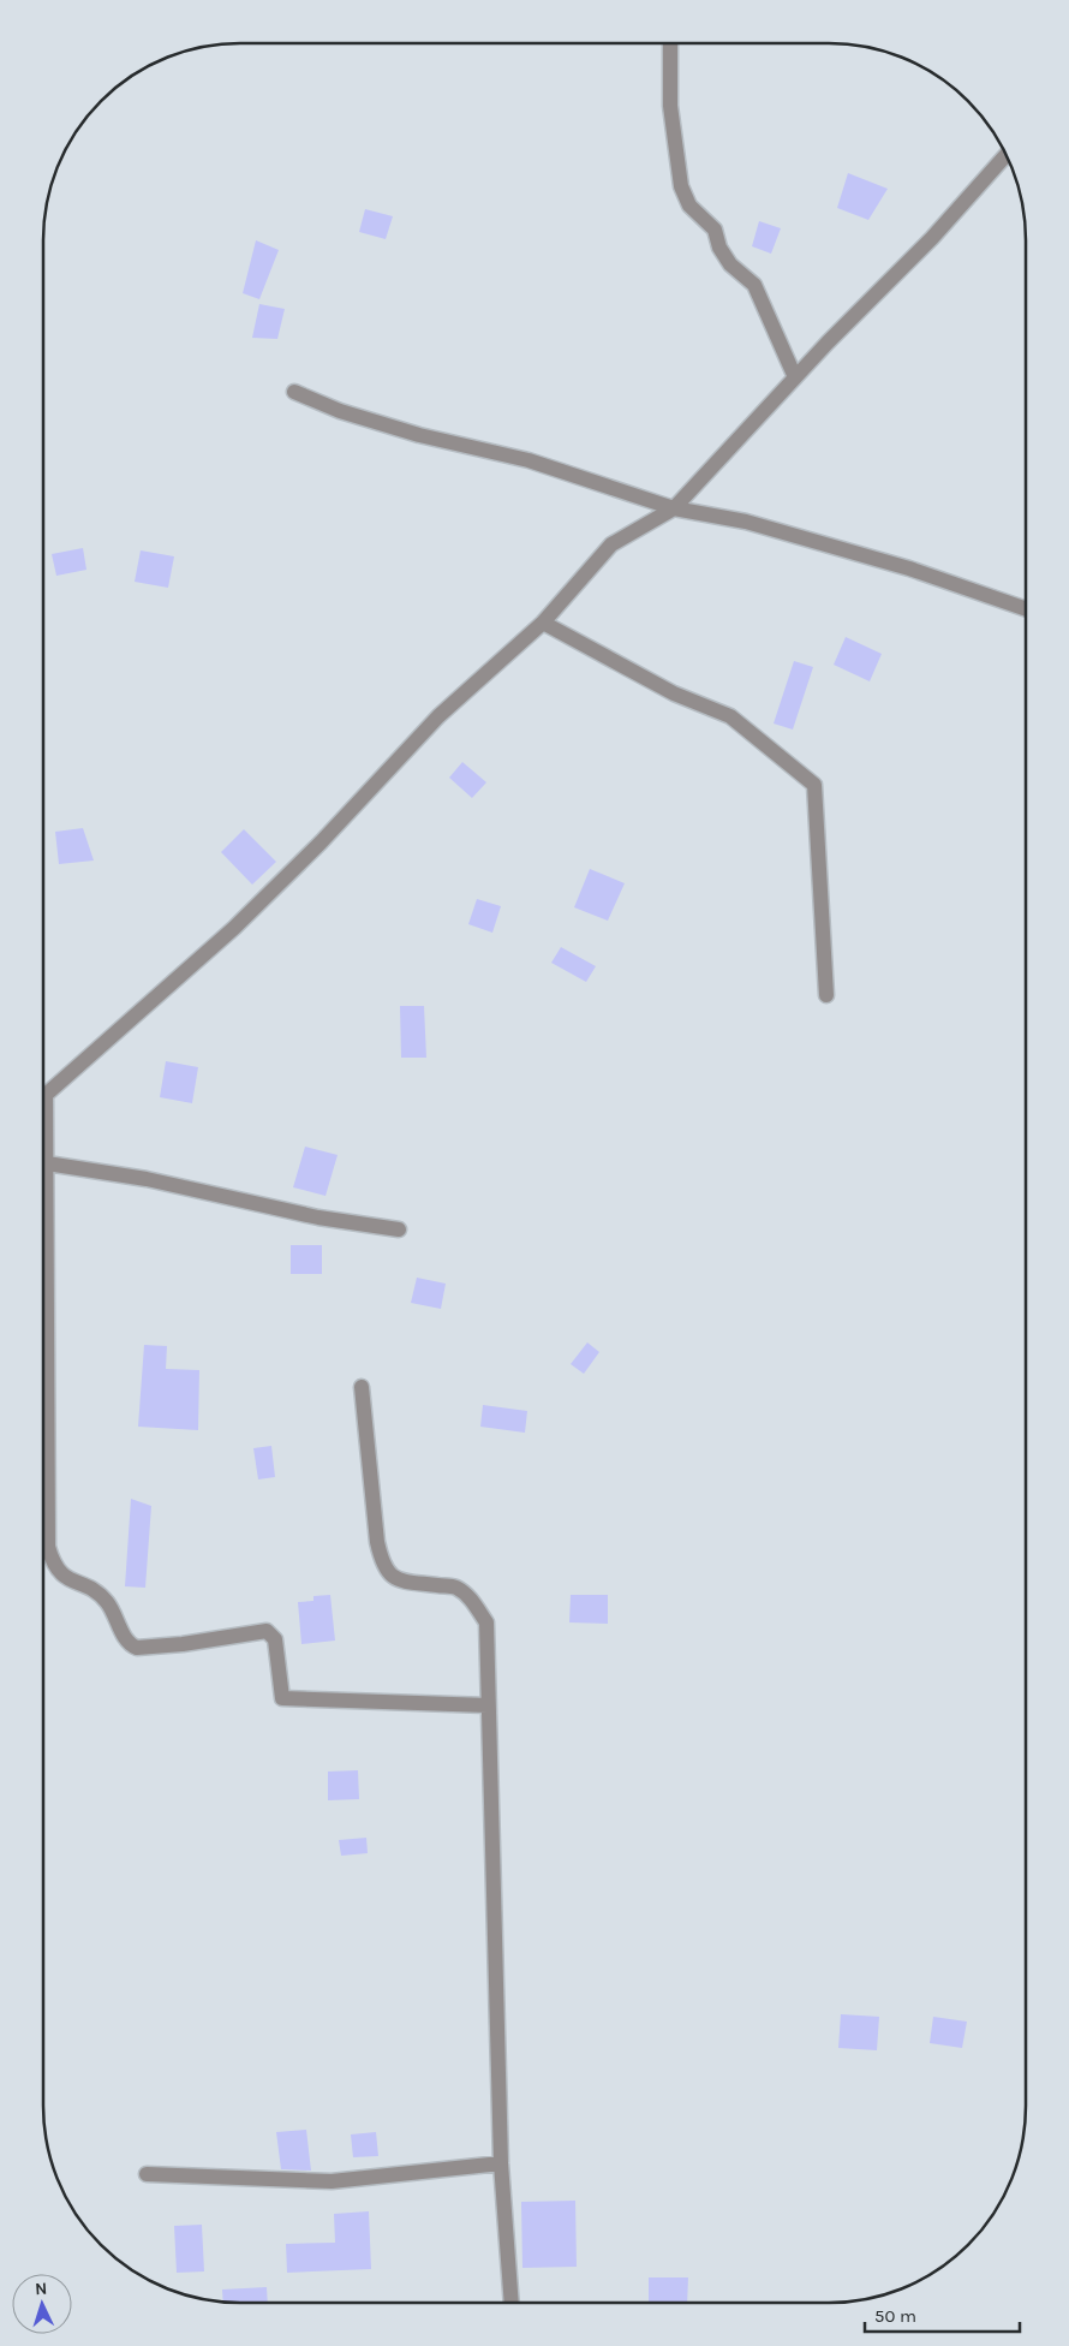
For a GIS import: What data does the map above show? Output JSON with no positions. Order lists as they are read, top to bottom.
{
  "scale_bar": "50 m",
  "north": "top"
}
